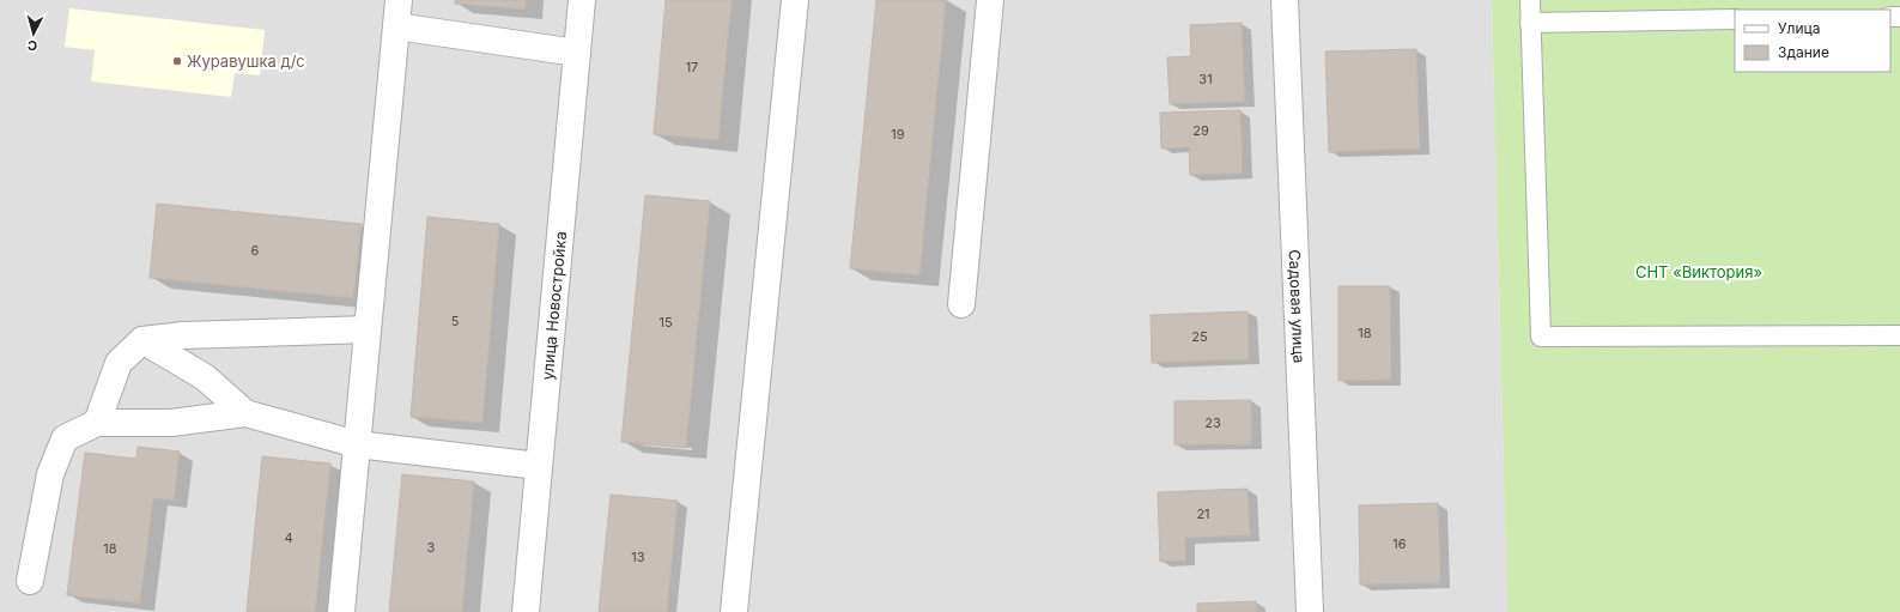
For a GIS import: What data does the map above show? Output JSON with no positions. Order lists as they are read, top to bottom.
{
  "streets": {
    "street": ["улица Новостройка", "Садовая улица"]
  },
  "parks": ["СНТ «Виктория»"],
  "places": ["Журавушка д/с"],
  "house_numbers": [
    "17",
    "31",
    "29",
    "19",
    "6",
    "5",
    "15",
    "18",
    "25",
    "23",
    "21",
    "4",
    "16",
    "3",
    "18",
    "13"
  ],
  "legend": ["Улица", "Здание"],
  "north": "bottom"
}
